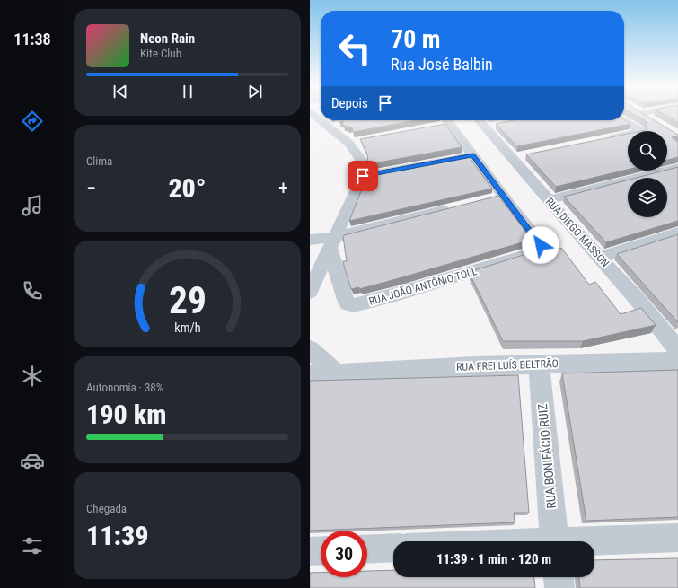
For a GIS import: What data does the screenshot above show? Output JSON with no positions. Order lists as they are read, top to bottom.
{
  "streets": {
    "street": [
      "RUA DIEGO MASSON",
      "RUA JOÃO ANTÔNIO TOLL",
      "RUA FREI LUÍS BELTRÃO",
      "RUA BONIFÁCIO RUIZ"
    ]
  },
  "crossings": [
    ["RUA FREI LUÍS BELTRÃO", "RUA BONIFÁCIO RUIZ"]
  ],
  "page": {
    "tabs": "11:38",
    "turn": ["70 m", "Rua José Balbin"],
    "song": ["Neon Rain", "Kite Club"],
    "then": "Depois",
    "tile": [
      "Clima",
      ["Autonomia · 38%", "190 km"],
      ["Chegada", "11:39"]
    ],
    "heat": ["−", "20°", "+"],
    "limit": "30",
    "trip": "11:39 · 1 min · 120 m",
    "gauge": ["29", "km/h"]
  }
}
